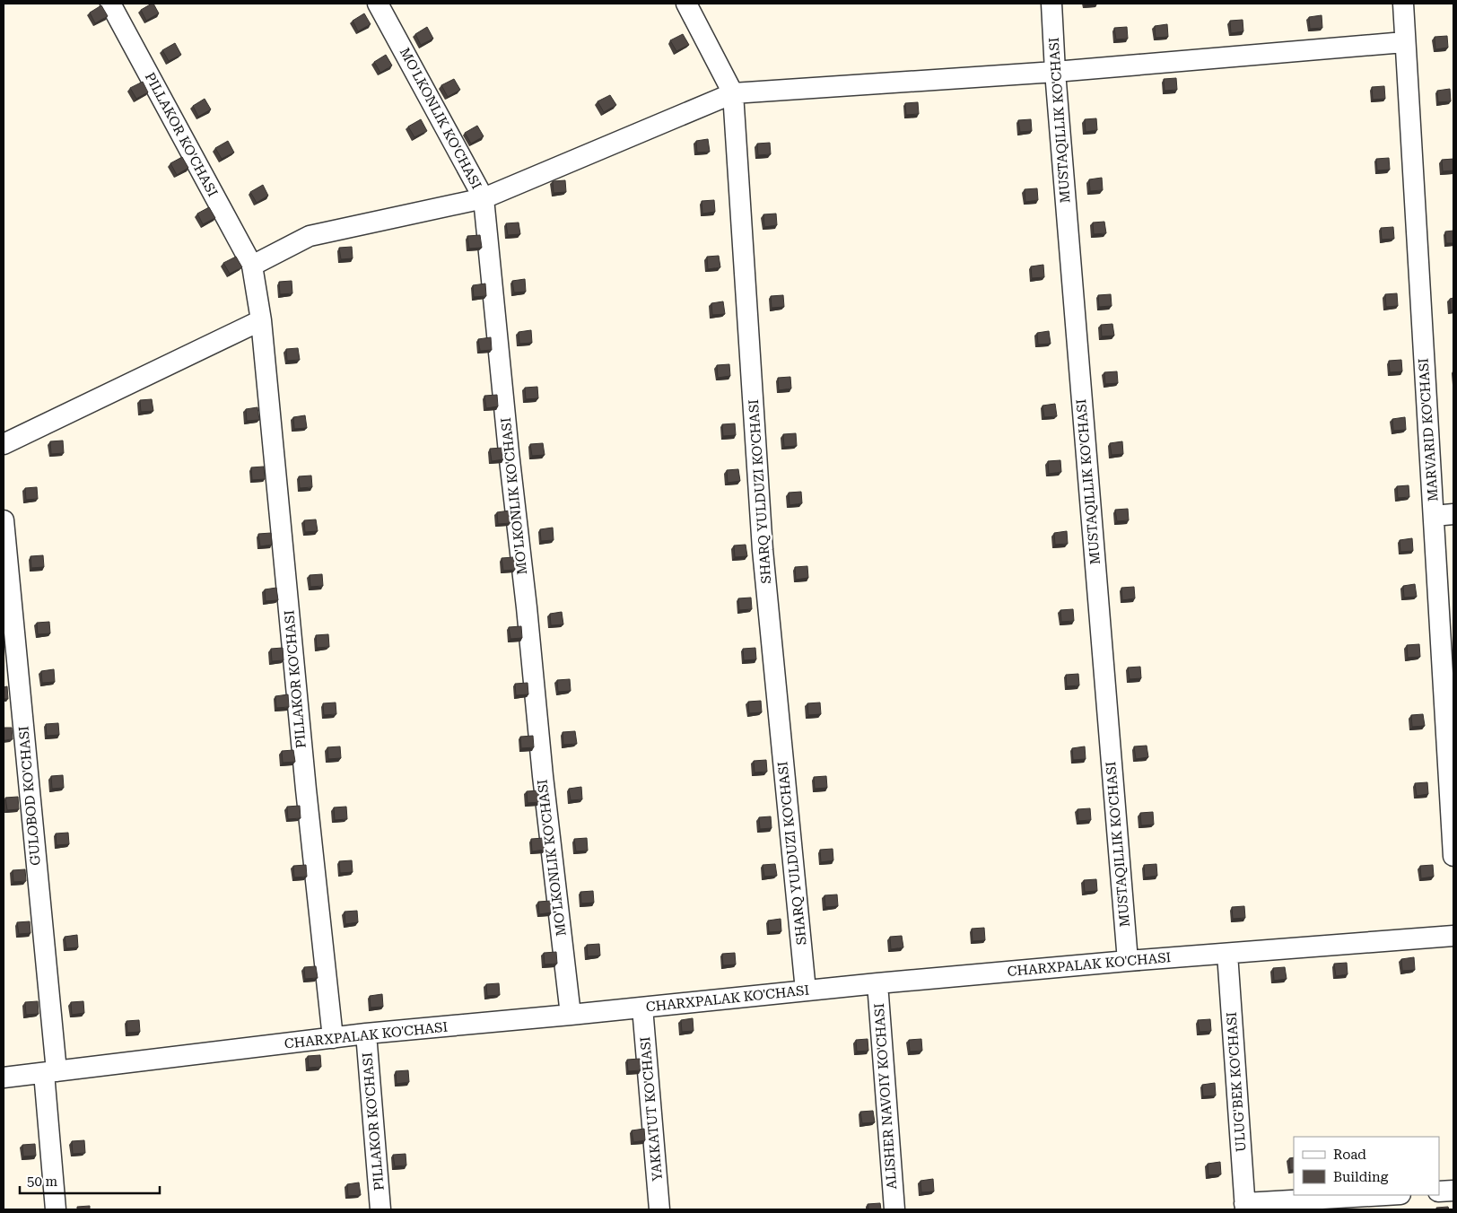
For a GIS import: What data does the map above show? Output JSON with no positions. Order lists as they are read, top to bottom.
{
  "streets": {
    "street": [
      "MO'LKONLIK KO'CHASI",
      "MUSTAQILLIK KO'CHASI",
      "PILLAKOR KO'CHASI",
      "MARVARID KO'CHASI",
      "SHARQ YULDUZI KO'CHASI",
      "GULOBOD KO'CHASI",
      "CHARXPALAK KO'CHASI",
      "ULUG'BEK KO'CHASI",
      "ALISHER NAVOIY KO'CHASI",
      "YAKKATUT KO'CHASI"
    ]
  },
  "crossings": [
    ["MO'LKONLIK KO'CHASI", "CHARXPALAK KO'CHASI"],
    ["MUSTAQILLIK KO'CHASI", "CHARXPALAK KO'CHASI"],
    ["PILLAKOR KO'CHASI", "CHARXPALAK KO'CHASI"],
    ["SHARQ YULDUZI KO'CHASI", "CHARXPALAK KO'CHASI"],
    ["GULOBOD KO'CHASI", "CHARXPALAK KO'CHASI"],
    ["CHARXPALAK KO'CHASI", "ULUG'BEK KO'CHASI"],
    ["CHARXPALAK KO'CHASI", "ALISHER NAVOIY KO'CHASI"],
    ["CHARXPALAK KO'CHASI", "YAKKATUT KO'CHASI"]
  ],
  "legend": ["Road", "Building"],
  "scale_bar": "50 m"
}
